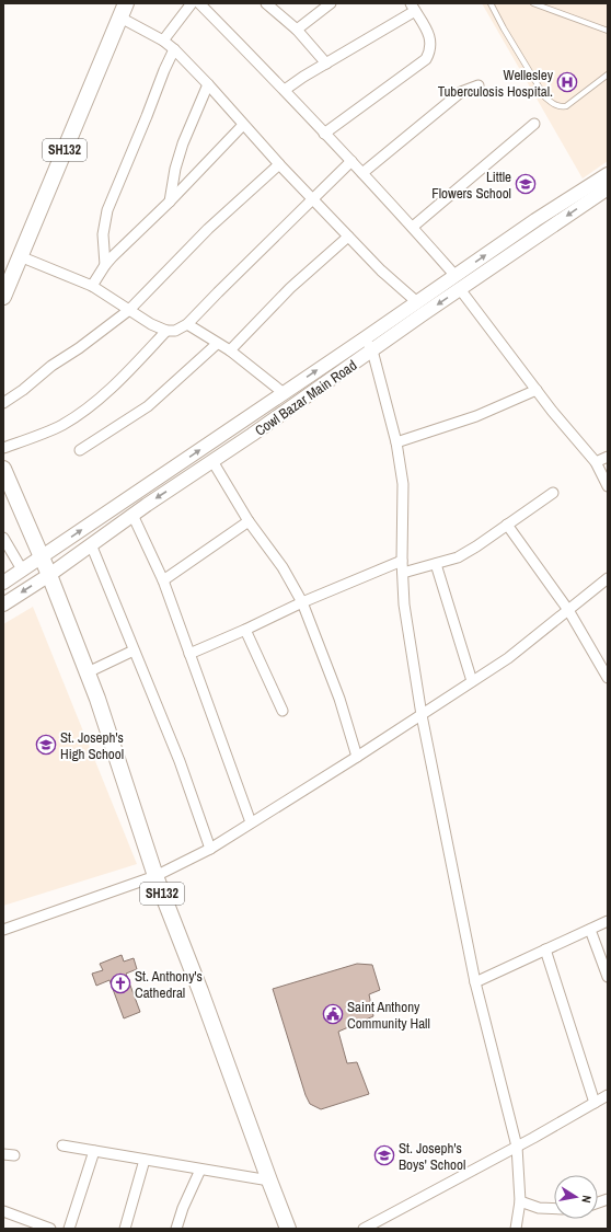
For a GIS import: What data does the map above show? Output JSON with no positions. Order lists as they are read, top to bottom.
{
  "streets": {
    "main road": ["SH132"],
    "street": ["Cowl Bazar Main Road"]
  },
  "crossings": [
    ["SH132", "Cowl Bazar Main Road"]
  ],
  "places": {
    "hospital": ["Wellesley Tuberculosis Hospital."],
    "school or university": ["Little Flowers School", "St. Joseph's High School", "St. Joseph's Boys' School"],
    "church": ["St. Anthony's Cathedral"],
    "public building": ["Saint Anthony Community Hall"]
  },
  "north": "right"
}
